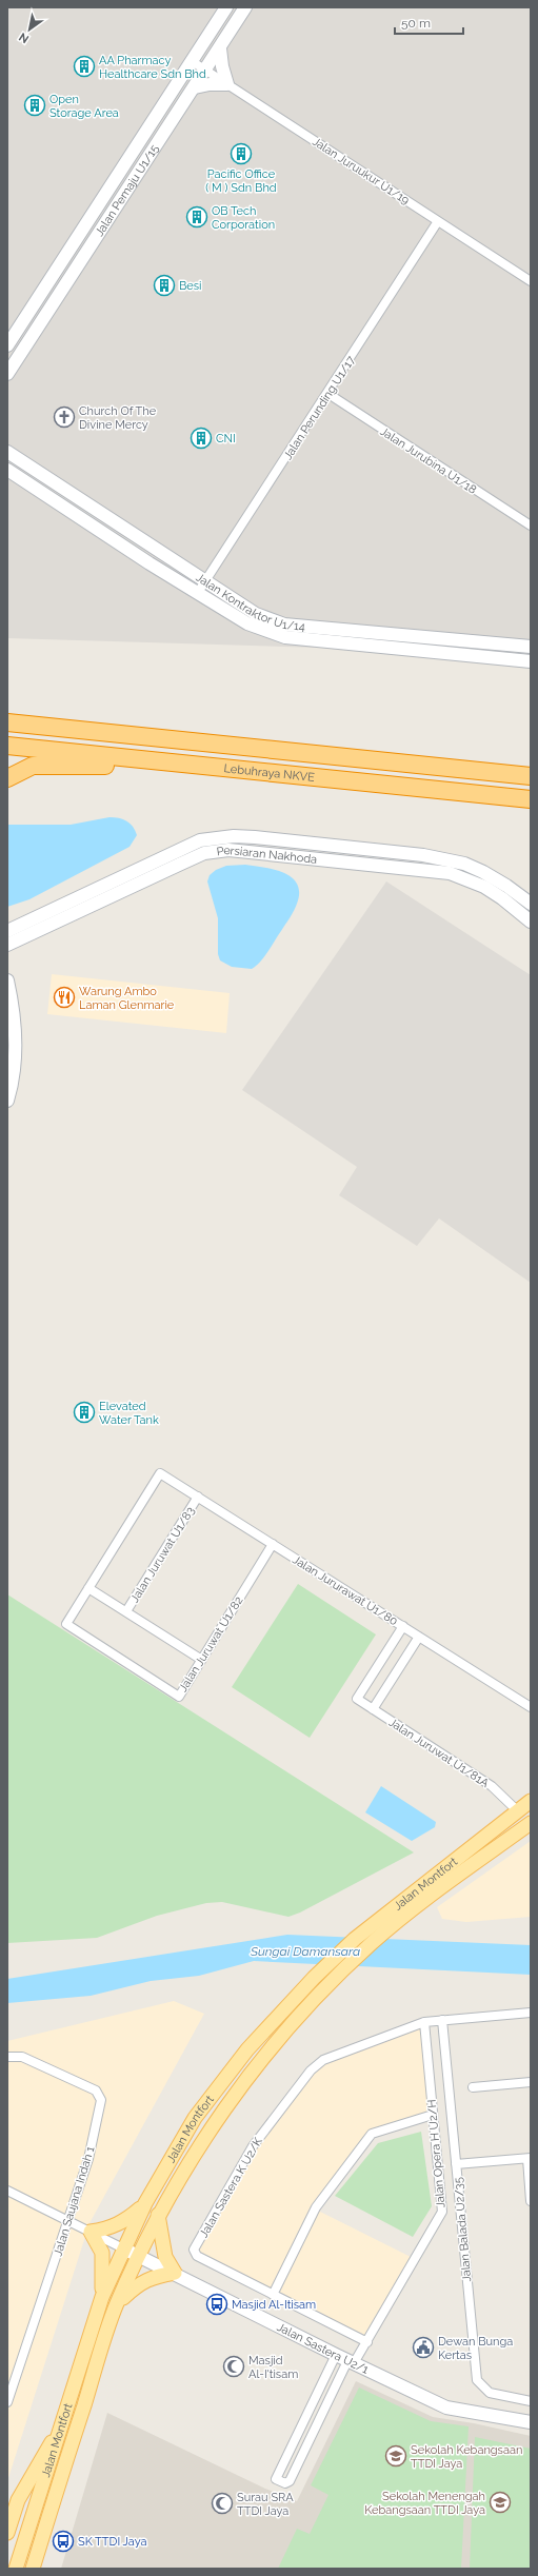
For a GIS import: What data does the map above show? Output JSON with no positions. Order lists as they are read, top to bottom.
{
  "streets": {
    "highway": ["Lebuhraya NKVE"],
    "main road": ["Jalan Montfort"],
    "street": [
      "Jalan Juruukur U1/19",
      "Jalan Pemaju U1/15",
      "Jalan Perunding U1/17",
      "Jalan Jurubina U1/18",
      "Jalan Kontraktor U1/14",
      "Persiaran Nakhoda",
      "Jalan Juruwat U1/83",
      "Jalan Jururawat U1/80",
      "Jalan Juruwat U1/82",
      "Jalan Juruwat U1/81A",
      "Jalan Opera H U2/H",
      "Jalan Sastera K U2/K",
      "Jalan Saujana Indah 1",
      "Jalan Balada U2/35",
      "Jalan Sastera U2/1"
    ]
  },
  "crossings": [
    ["Jalan Juruukur U1/19", "Jalan Pemaju U1/15"],
    ["Jalan Juruukur U1/19", "Jalan Perunding U1/17"],
    ["Jalan Perunding U1/17", "Jalan Jurubina U1/18"],
    ["Jalan Perunding U1/17", "Jalan Kontraktor U1/14"],
    ["Jalan Juruwat U1/83", "Jalan Jururawat U1/80"],
    ["Jalan Jururawat U1/80", "Jalan Juruwat U1/82"],
    ["Jalan Jururawat U1/80", "Jalan Juruwat U1/81A"],
    ["Jalan Juruwat U1/81A", "Jalan Montfort"],
    ["Jalan Montfort", "Jalan Sastera U2/1"],
    ["Jalan Opera H U2/H", "Jalan Sastera K U2/K"],
    ["Jalan Opera H U2/H", "Jalan Sastera U2/1"]
  ],
  "water": ["Sungai Damansara"],
  "places": {
    "building": [
      "AA Pharmacy Healthcare Sdn Bhd",
      "Open Storage Area",
      "Pacific Office ( M ) Sdn Bhd",
      "OB Tech Corporation",
      "Besi",
      "CNI",
      "Elevated Water Tank"
    ],
    "church": ["Church Of The Divine Mercy"],
    "restaurant": ["Warung Ambo Laman Glenmarie"],
    "bus stop": ["Masjid Al-Itisam", "SK TTDI Jaya"],
    "public building": ["Dewan Bunga Kertas"],
    "mosque": ["Masjid Al-I'tisam", "Surau SRA TTDI Jaya"],
    "school or university": ["Sekolah Kebangsaan TTDI Jaya", "Sekolah Menengah Kebangsaan TTDI Jaya"]
  },
  "scale_bar": "50 m",
  "north": "bottom left"
}
